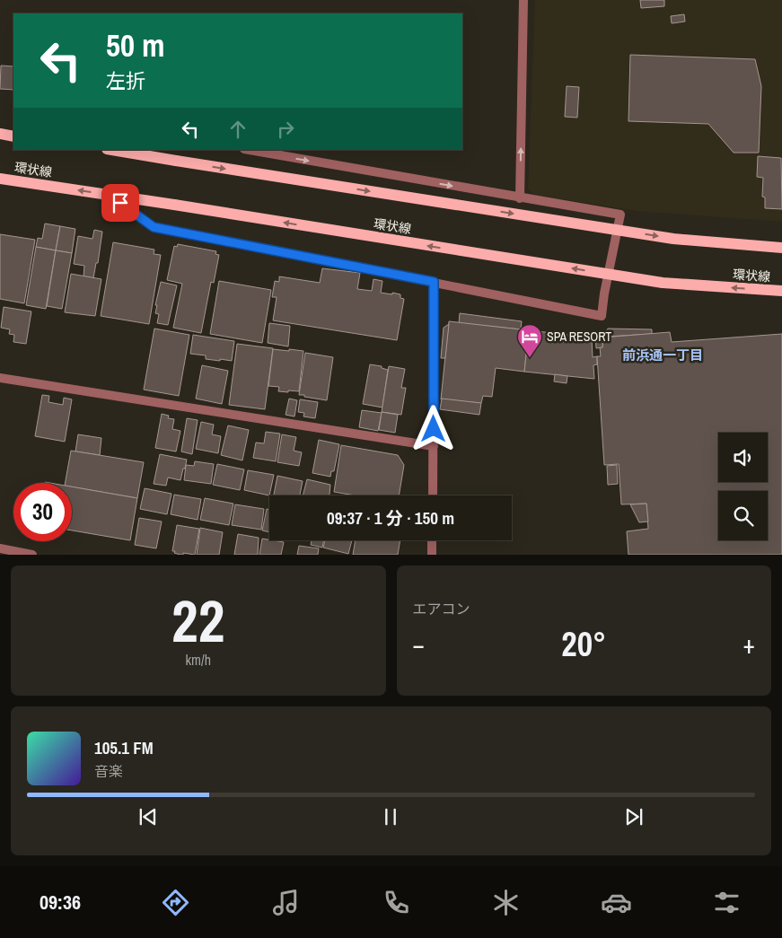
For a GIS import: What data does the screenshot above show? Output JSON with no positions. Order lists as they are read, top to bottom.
{
  "streets": {
    "main road": ["環状線"]
  },
  "districts": ["前浜通一丁目"],
  "places": {
    "hotel": ["SPA RESORT"]
  },
  "page": {
    "turn": ["50 m", "左折"],
    "limit": "30",
    "trip": "09:37 · 1 分 · 150 m",
    "tile": [
      ["22", "km/h"],
      "エアコン"
    ],
    "heat": ["−", "20°", "+"],
    "song": ["105.1 FM", "音楽"],
    "tabs": "09:36"
  }
}
